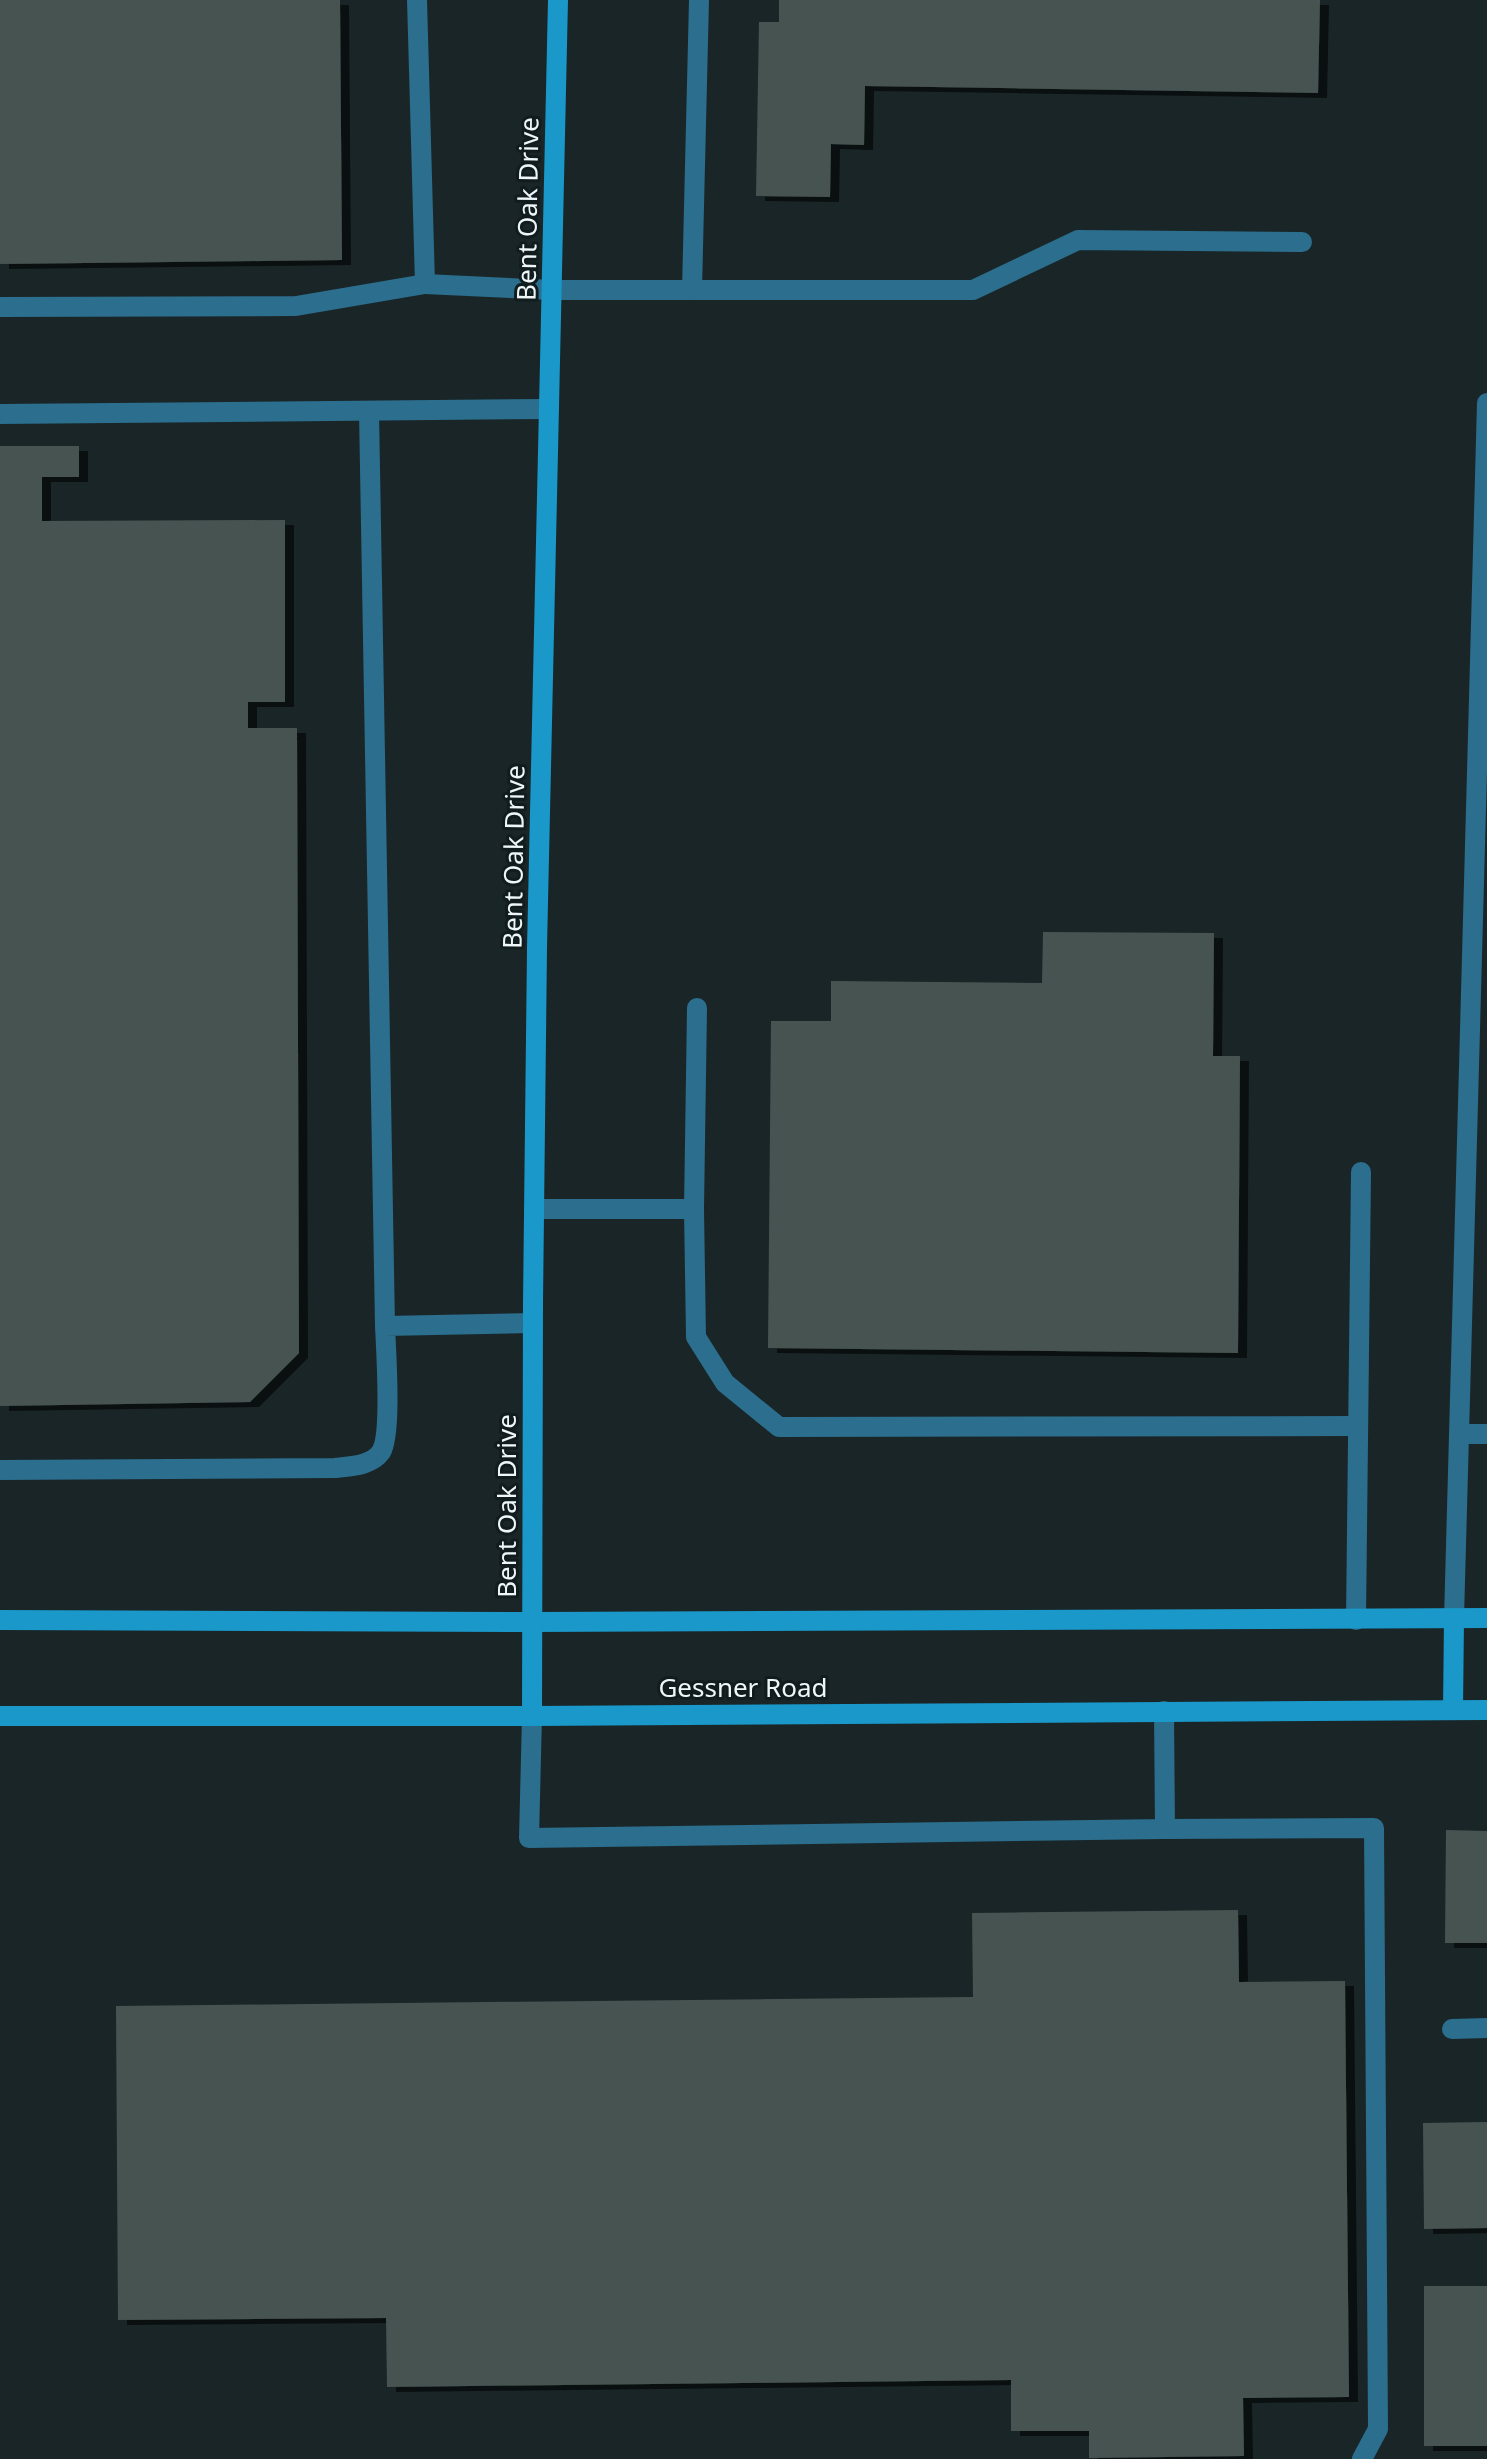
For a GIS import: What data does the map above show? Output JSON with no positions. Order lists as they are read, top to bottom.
{
  "streets": {
    "main road": ["Bent Oak Drive", "Gessner Road"]
  },
  "crossings": [
    ["Bent Oak Drive", "Gessner Road"]
  ]
}
